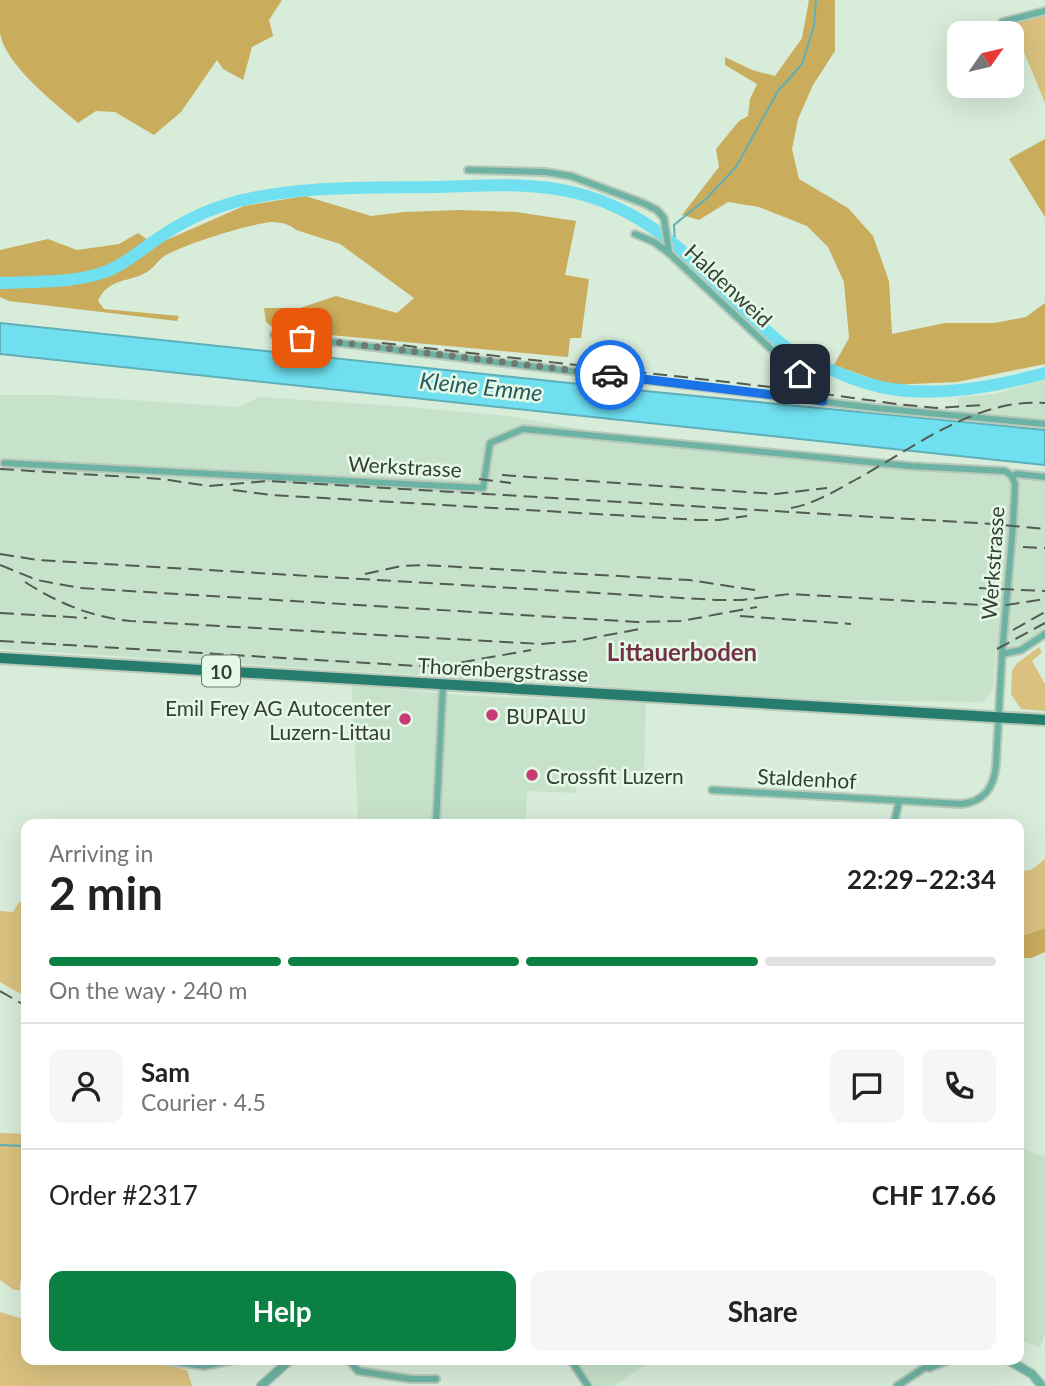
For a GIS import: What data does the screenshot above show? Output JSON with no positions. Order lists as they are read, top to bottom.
{
  "streets": {
    "main road": ["Thorenbergstrasse", "10"],
    "street": ["Haldenweid", "Werkstrasse", "Staldenhof"]
  },
  "crossings": [
    ["Werkstrasse", "Thorenbergstrasse"],
    ["Werkstrasse", "Staldenhof"],
    ["Thorenbergstrasse", "Staldenhof"]
  ],
  "districts": ["Littauerboden"],
  "water": ["Kleine Emme"],
  "places": ["BUPALU", "Emil Frey AG Autocenter Luzern-Littau", "Crossfit Luzern"],
  "north": "top right",
  "page": {
    "heading": ["2 min", "Arriving in", "22:29–22:34"],
    "panel": [
      "Sam",
      "Courier · 4.5",
      "Order #2317",
      "CHF 17.66"
    ],
    "bar": "On the way · 240 m",
    "buttons": ["Help", "Share"]
  }
}
